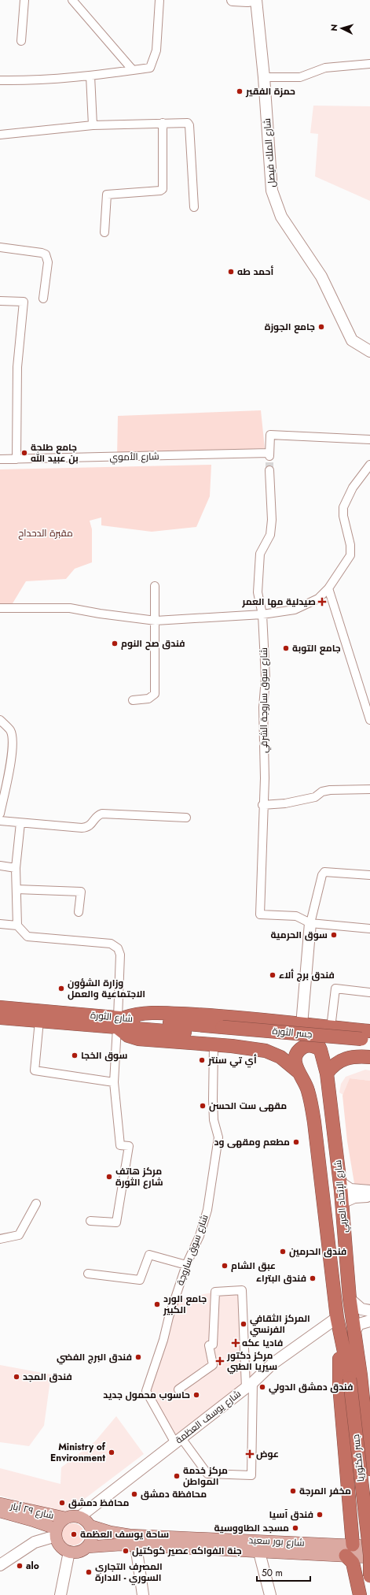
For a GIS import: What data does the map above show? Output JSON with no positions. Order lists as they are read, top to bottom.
{
  "streets": {
    "highway": [
      "شارع الثورة",
      "جسر الثورة",
      "شارع الإتحاد العربي",
      "جسر فكتوريا"
    ],
    "main road": ["شارع ٢٩ أيار", "شارع بور سعيد"],
    "street": [
      "شارع الملك فيصل",
      "شارع الأموي",
      "شارع سوق ساروجة الشرقي",
      "شارع سوق ساروجة",
      "شارع يوسف العظمة"
    ]
  },
  "crossings": [
    ["شارع الثورة", "جسر الثورة"],
    ["شارع الثورة", "شارع سوق ساروجة"],
    ["جسر الثورة", "شارع سوق ساروجة"],
    ["شارع الإتحاد العربي", "شارع يوسف العظمة"],
    ["شارع الإتحاد العربي", "جسر فكتوريا"],
    ["شارع سوق ساروجة", "شارع يوسف العظمة"],
    ["شارع يوسف العظمة", "شارع ٢٩ أيار"],
    ["شارع يوسف العظمة", "شارع بور سعيد"],
    ["شارع ٢٩ أيار", "شارع بور سعيد"]
  ],
  "parks": ["مقبرة الدحداح"],
  "places": {
    "other": [
      "حمزة الفقير",
      "أحمد طه",
      "جامع الجوزة",
      "جامع طلحة بن عبيد الله",
      "فندق صح النوم",
      "جامع التوبة",
      "سوق الحرمية",
      "فندق برج ألاء",
      "وزارة الشؤون الاجتماعية والعمل",
      "سوق الخجا",
      "أي تي سنتر",
      "مقهى ست الحسن",
      "مطعم ومقهى ود",
      "مركز هاتف شارع الثورة",
      "فندق الحرمين",
      "عبق الشام",
      "فندق البتراء",
      "جامع الورد الكبير",
      "المركز الثقافي الفرنسي",
      "فندق البرج الفضي",
      "فندق المجد",
      "فندق دمشق الدولي",
      "حاسوب محمول جديد",
      "Ministry of Environment",
      "مركز خدمة المواطن",
      "مخفر المرجة",
      "محافظة دمشق",
      "محافظ دمشق",
      "فندق آسيا",
      "مسجد الطاووسية",
      "ساحة يوسف العظمة",
      "جنة الفواكه عصير كوكتيل",
      "alo",
      "المصرف التجاري السوري - الادارة"
    ],
    "health": [
      "صيدلية مها العمر",
      "فاديا عكه",
      "مركز دكتور سيريا الطبي",
      "عوض"
    ]
  },
  "scale_bar": "50 m",
  "north": "left"
}
